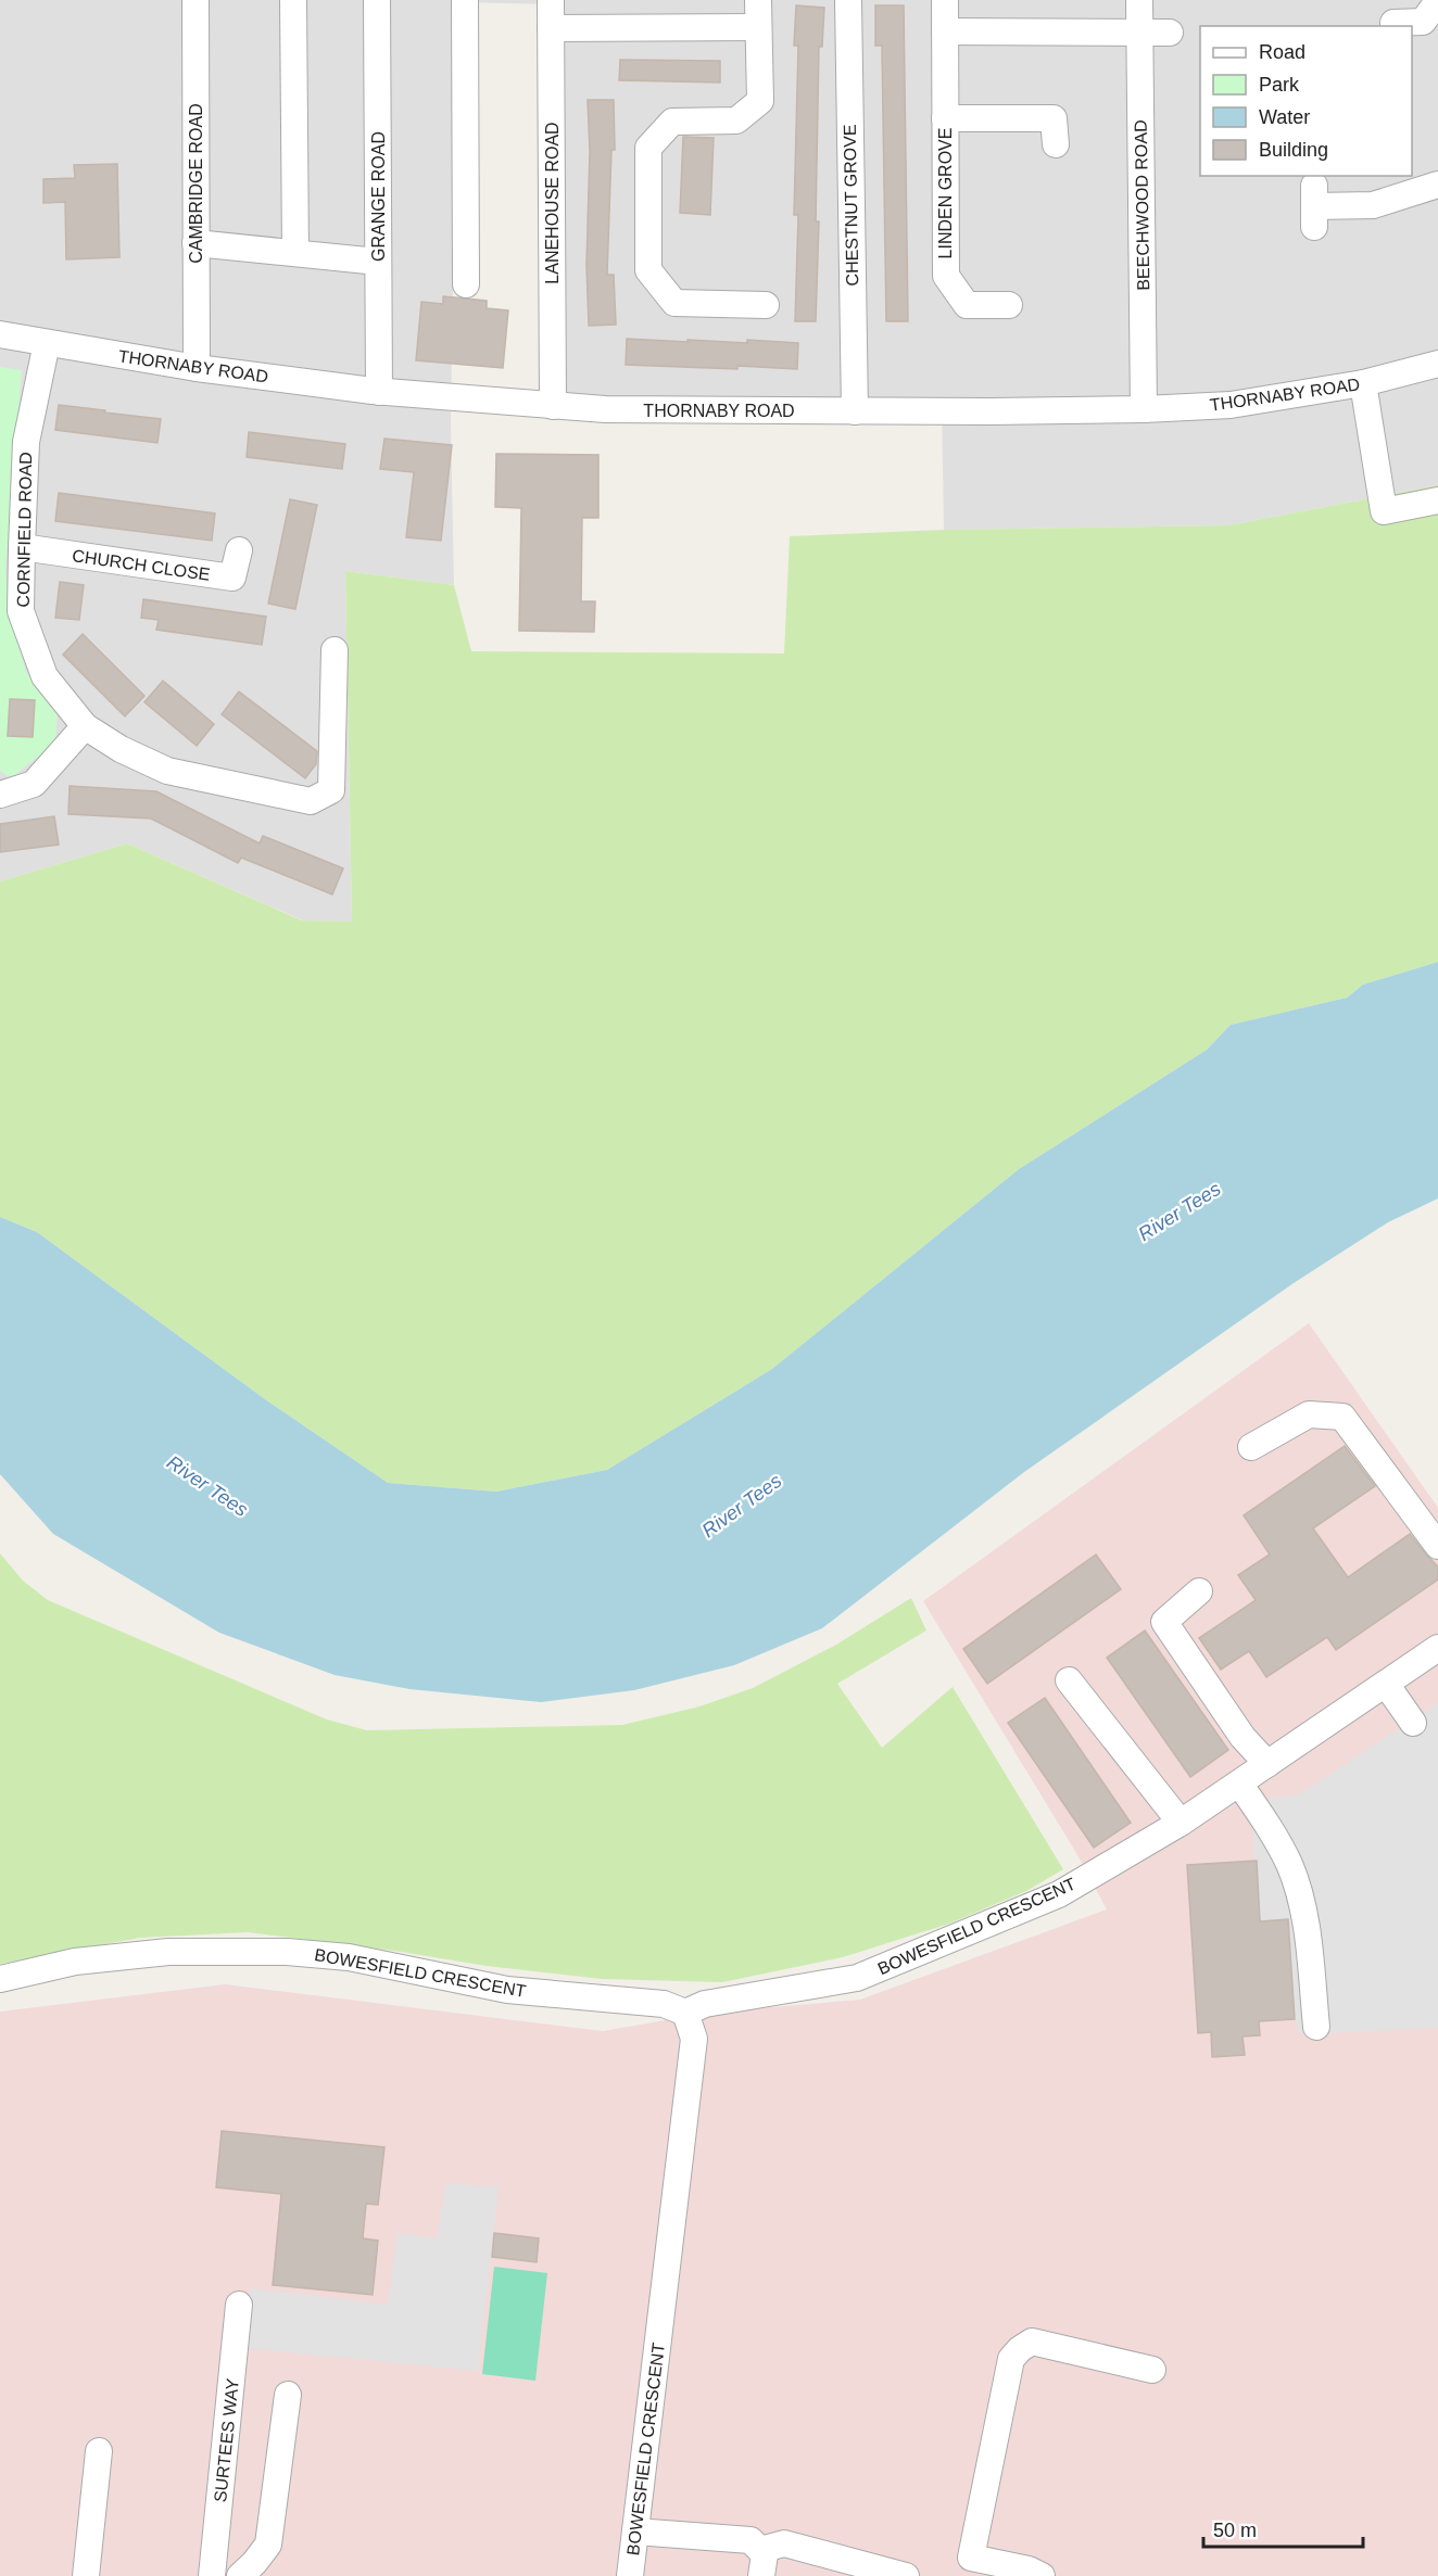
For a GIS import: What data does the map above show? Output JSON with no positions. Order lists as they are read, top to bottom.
{
  "streets": {
    "street": [
      "CAMBRIDGE ROAD",
      "LINDEN GROVE",
      "GRANGE ROAD",
      "LANEHOUSE ROAD",
      "CHESTNUT GROVE",
      "BEECHWOOD ROAD",
      "THORNABY ROAD",
      "CORNFIELD ROAD",
      "CHURCH CLOSE",
      "BOWESFIELD CRESCENT",
      "SURTEES WAY"
    ]
  },
  "crossings": [
    ["CAMBRIDGE ROAD", "THORNABY ROAD"],
    ["GRANGE ROAD", "THORNABY ROAD"],
    ["LANEHOUSE ROAD", "THORNABY ROAD"],
    ["CHESTNUT GROVE", "THORNABY ROAD"],
    ["BEECHWOOD ROAD", "THORNABY ROAD"],
    ["THORNABY ROAD", "CORNFIELD ROAD"],
    ["CORNFIELD ROAD", "CHURCH CLOSE"]
  ],
  "water": ["River Tees"],
  "legend": [
    "Road",
    "Park",
    "Water",
    "Building"
  ],
  "scale_bar": "50 m"
}
